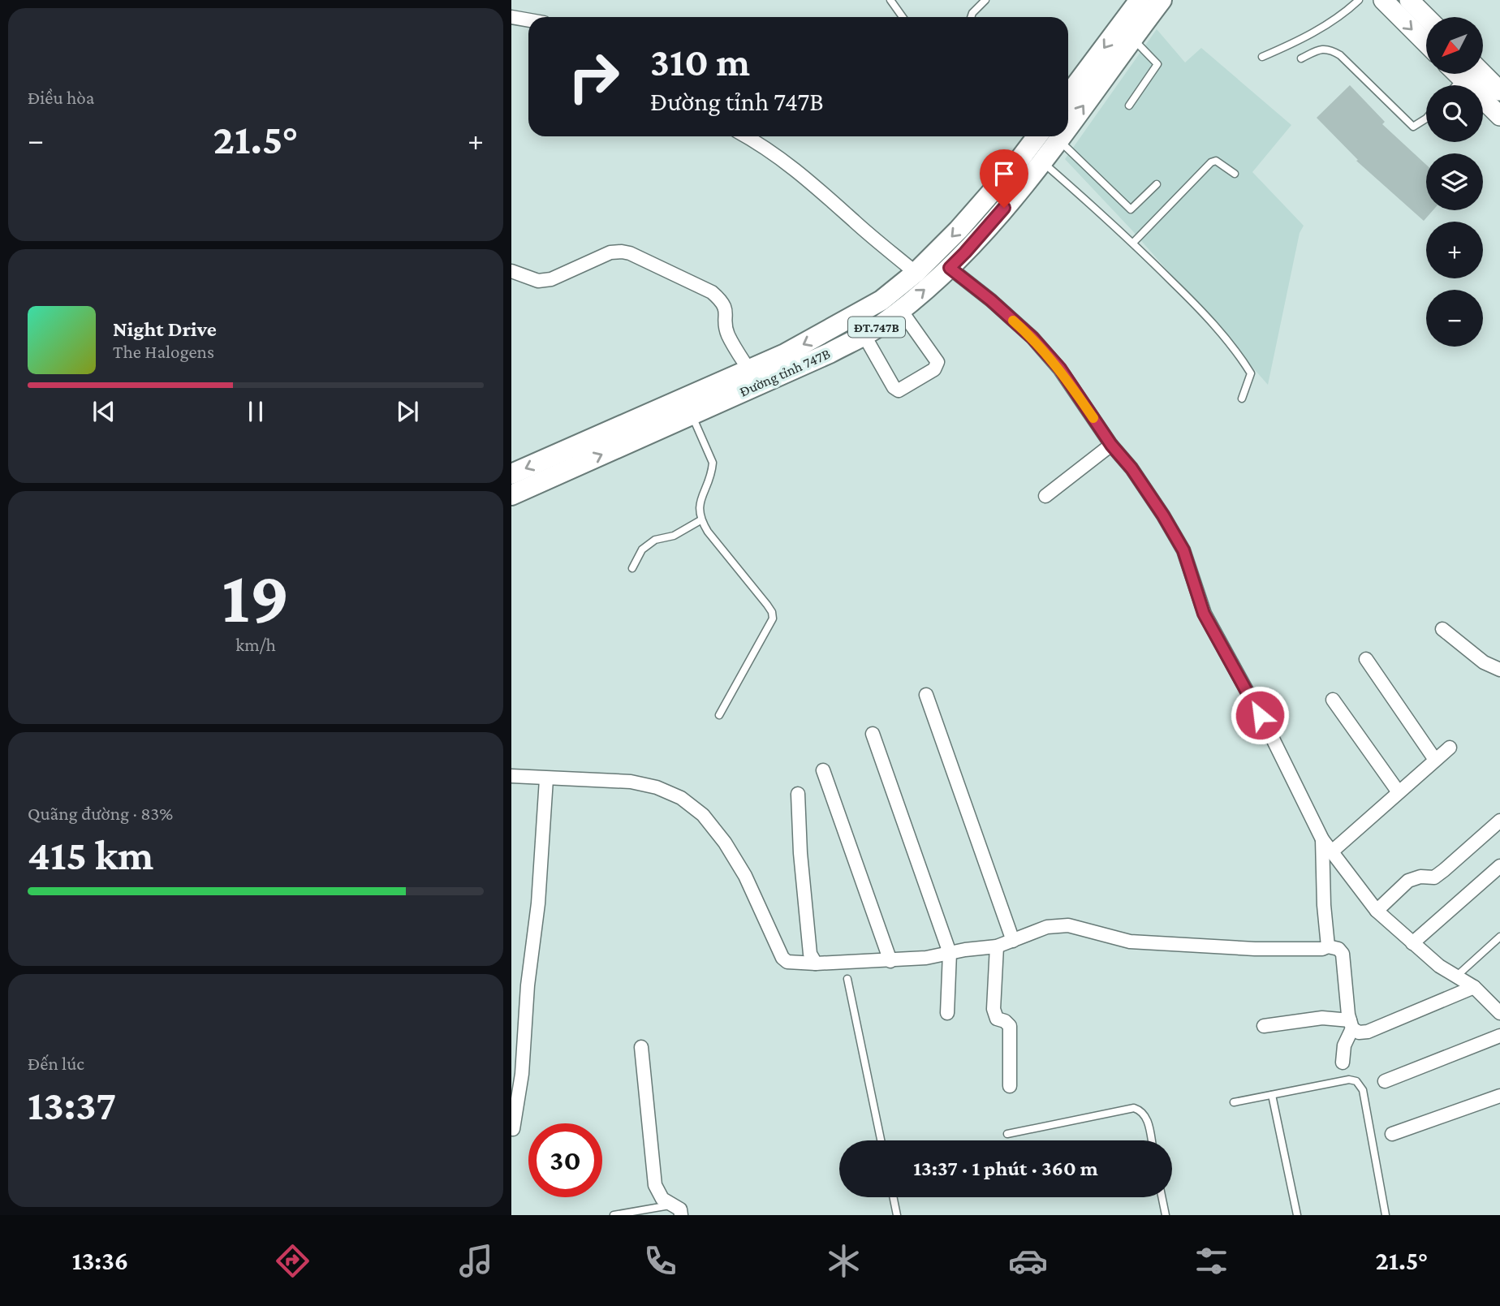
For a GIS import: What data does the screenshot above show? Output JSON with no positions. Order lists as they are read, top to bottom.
{
  "streets": {
    "main road": ["ĐT.747B", "Đường tỉnh 747B"]
  },
  "north": "bottom left",
  "page": {
    "tile": [
      "Điều hòa",
      ["19", "km/h"],
      ["Quãng đường · 83%", "415 km"],
      ["Đến lúc", "13:37"]
    ],
    "map_buttons": ["+", "−"],
    "turn": ["310 m", "Đường tỉnh 747B"],
    "heat": ["−", "21.5°", "+"],
    "song": ["Night Drive", "The Halogens"],
    "limit": "30",
    "trip": "13:37 · 1 phút · 360 m",
    "tabs": ["13:36", "21.5°"]
  }
}
